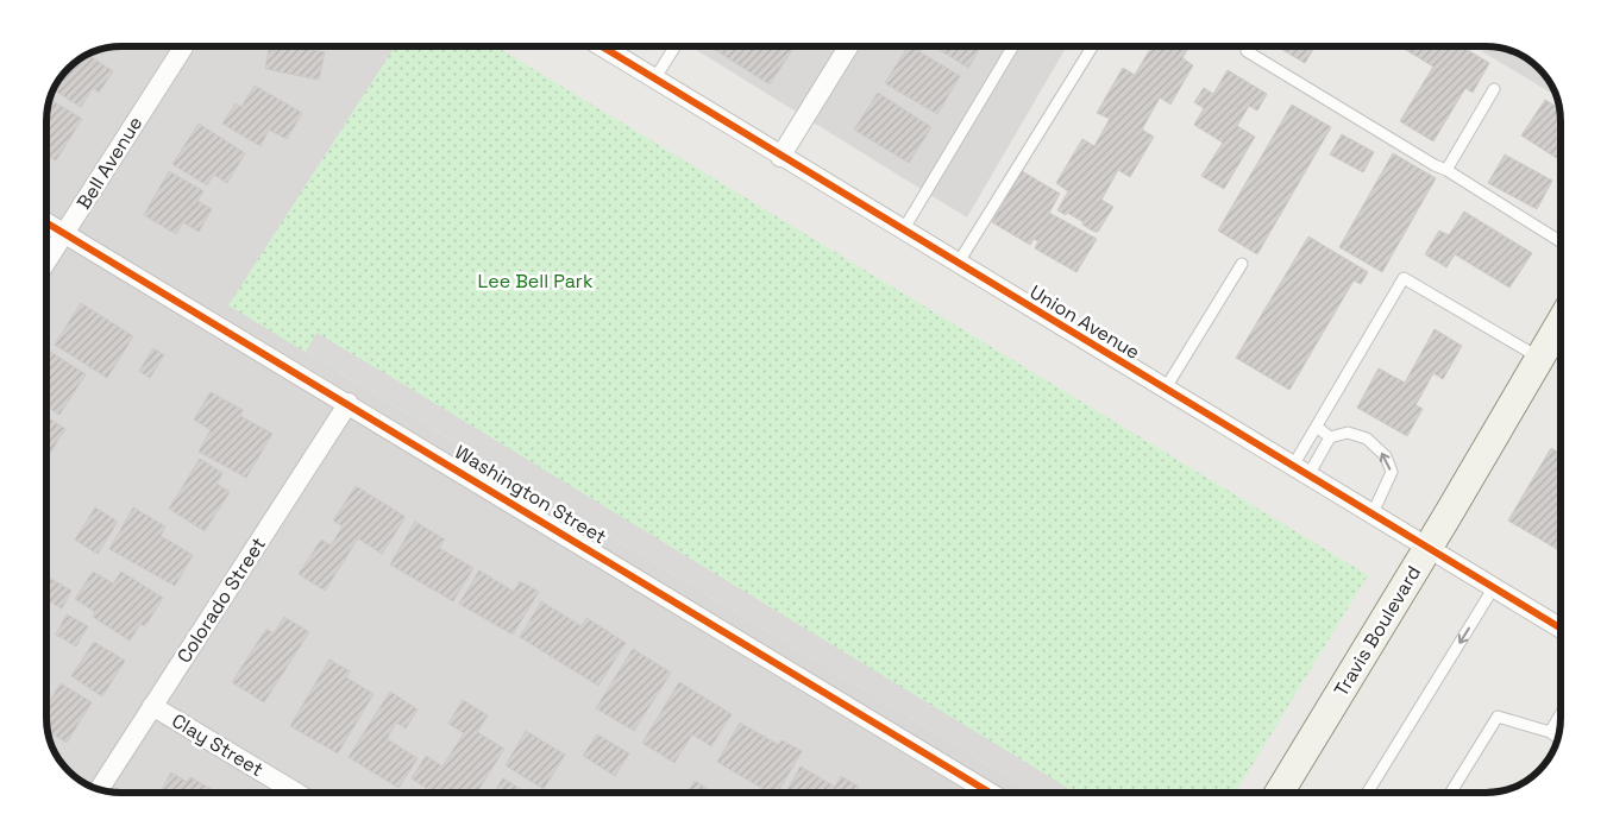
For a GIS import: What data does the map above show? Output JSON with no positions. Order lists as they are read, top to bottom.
{
  "streets": {
    "main road": ["Travis Boulevard"],
    "street": [
      "Bell Avenue",
      "Union Avenue",
      "Washington Street",
      "Colorado Street",
      "Clay Street"
    ]
  },
  "crossings": [
    ["Bell Avenue", "Washington Street"],
    ["Union Avenue", "Travis Boulevard"],
    ["Washington Street", "Colorado Street"],
    ["Colorado Street", "Clay Street"]
  ],
  "parks": ["Lee Bell Park"]
}
